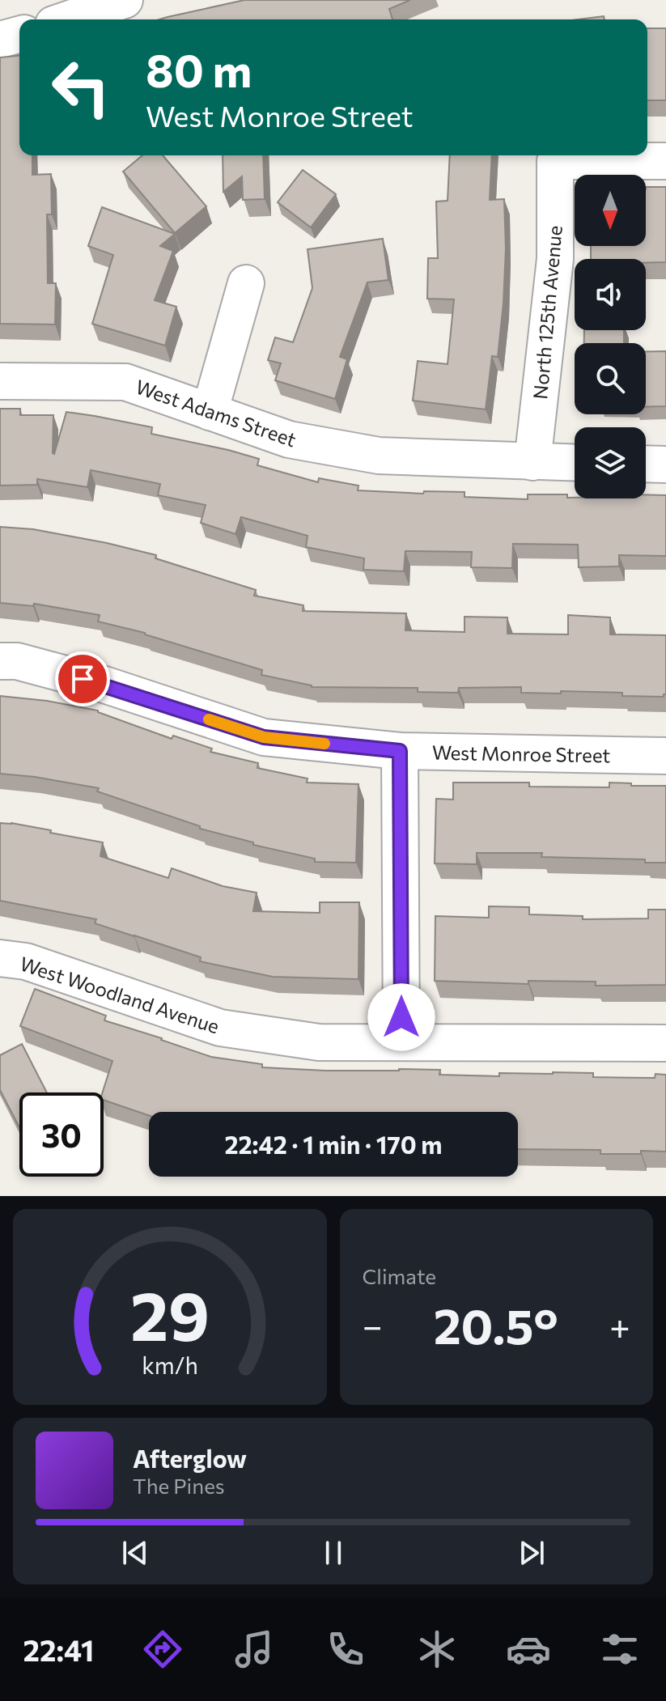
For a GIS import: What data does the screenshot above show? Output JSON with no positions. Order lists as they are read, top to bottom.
{
  "streets": {
    "street": [
      "North 125th Avenue",
      "West Adams Street",
      "West Monroe Street",
      "West Woodland Avenue"
    ]
  },
  "crossings": [
    ["North 125th Avenue", "West Adams Street"]
  ],
  "north": "bottom",
  "page": {
    "turn": ["80 m", "West Monroe Street"],
    "limit": "30",
    "trip": "22:42 · 1 min · 170 m",
    "tile": "Climate",
    "heat": ["−", "20.5°", "+"],
    "song": ["Afterglow", "The Pines"],
    "tabs": "22:41",
    "gauge": ["29", "km/h"]
  }
}
